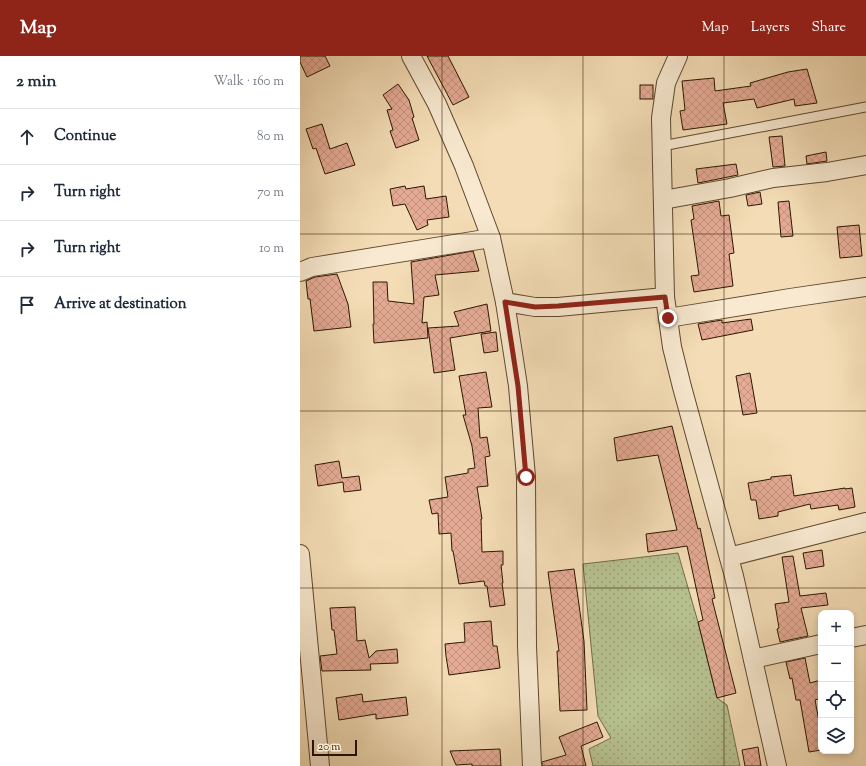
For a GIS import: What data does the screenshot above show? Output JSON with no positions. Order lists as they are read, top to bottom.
{
  "scale_bar": "20 m",
  "page": {
    "header": "Map",
    "nav": ["Map", "Layers", "Share"],
    "heading": ["2 min", "Walk · 160 m"],
    "list": [
      ["Continue", "80 m"],
      ["Turn right", "70 m"],
      ["Turn right", "10 m"],
      "Arrive at destination"
    ],
    "map_buttons": ["+", "−"],
    "scale": "20 m"
  }
}
